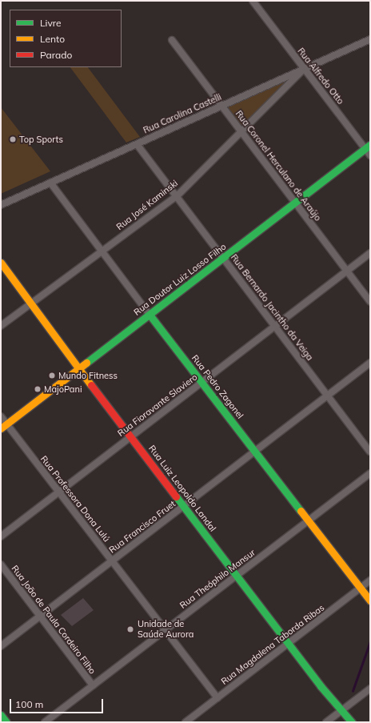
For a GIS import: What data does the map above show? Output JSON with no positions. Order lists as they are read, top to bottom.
{
  "streets": {
    "street": [
      "Rua Alfredo Otto",
      "Rua Carolina Castelli",
      "Rua Coronel Herculano de Araújo",
      "Rua José Kaminski",
      "Rua Doutor Luiz Losso Filho",
      "Rua Bernardo Jacintho da Veiga",
      "Rua Pedro Zagonel",
      "Rua Fioravante Slaviero",
      "Rua Luiz Leopoldo Landal",
      "Rua Professora Dona Lulú",
      "Rua Francisco Fruet",
      "Rua Theóphilo Mansur",
      "Rua João de Paula Cordeiro Filho",
      "Rua Magdalena Taborda Ribas"
    ]
  },
  "crossings": [
    ["Rua Alfredo Otto", "Rua Carolina Castelli"],
    ["Rua Alfredo Otto", "Rua José Kaminski"],
    ["Rua Alfredo Otto", "Rua Doutor Luiz Losso Filho"],
    ["Rua Carolina Castelli", "Rua Coronel Herculano de Araújo"],
    ["Rua Carolina Castelli", "Rua José Kaminski"],
    ["Rua Carolina Castelli", "Rua Bernardo Jacintho da Veiga"],
    ["Rua Carolina Castelli", "Rua Pedro Zagonel"],
    ["Rua Coronel Herculano de Araújo", "Rua José Kaminski"],
    ["Rua Coronel Herculano de Araújo", "Rua Doutor Luiz Losso Filho"],
    ["Rua Coronel Herculano de Araújo", "Rua Fioravante Slaviero"],
    ["Rua José Kaminski", "Rua Bernardo Jacintho da Veiga"],
    ["Rua José Kaminski", "Rua Pedro Zagonel"],
    ["Rua José Kaminski", "Rua Luiz Leopoldo Landal"],
    ["Rua Doutor Luiz Losso Filho", "Rua Bernardo Jacintho da Veiga"],
    ["Rua Doutor Luiz Losso Filho", "Rua Pedro Zagonel"],
    ["Rua Doutor Luiz Losso Filho", "Rua Luiz Leopoldo Landal"],
    ["Rua Doutor Luiz Losso Filho", "Rua Professora Dona Lulú"],
    ["Rua Bernardo Jacintho da Veiga", "Rua Fioravante Slaviero"],
    ["Rua Bernardo Jacintho da Veiga", "Rua Francisco Fruet"],
    ["Rua Pedro Zagonel", "Rua Fioravante Slaviero"],
    ["Rua Pedro Zagonel", "Rua Francisco Fruet"],
    ["Rua Pedro Zagonel", "Rua Theóphilo Mansur"],
    ["Rua Pedro Zagonel", "Rua Magdalena Taborda Ribas"],
    ["Rua Fioravante Slaviero", "Rua Luiz Leopoldo Landal"],
    ["Rua Fioravante Slaviero", "Rua Professora Dona Lulú"],
    ["Rua Luiz Leopoldo Landal", "Rua Francisco Fruet"],
    ["Rua Luiz Leopoldo Landal", "Rua Theóphilo Mansur"],
    ["Rua Luiz Leopoldo Landal", "Rua Magdalena Taborda Ribas"],
    ["Rua Professora Dona Lulú", "Rua Francisco Fruet"],
    ["Rua Professora Dona Lulú", "Rua Theóphilo Mansur"],
    ["Rua Professora Dona Lulú", "Rua Magdalena Taborda Ribas"],
    ["Rua Francisco Fruet", "Rua João de Paula Cordeiro Filho"],
    ["Rua Theóphilo Mansur", "Rua João de Paula Cordeiro Filho"]
  ],
  "places": [
    "Top Sports",
    "Mundo Fitness",
    "MajoPani",
    "Unidade de Saúde Aurora"
  ],
  "legend": ["Livre", "Lento", "Parado"],
  "scale_bar": "100 m"
}
